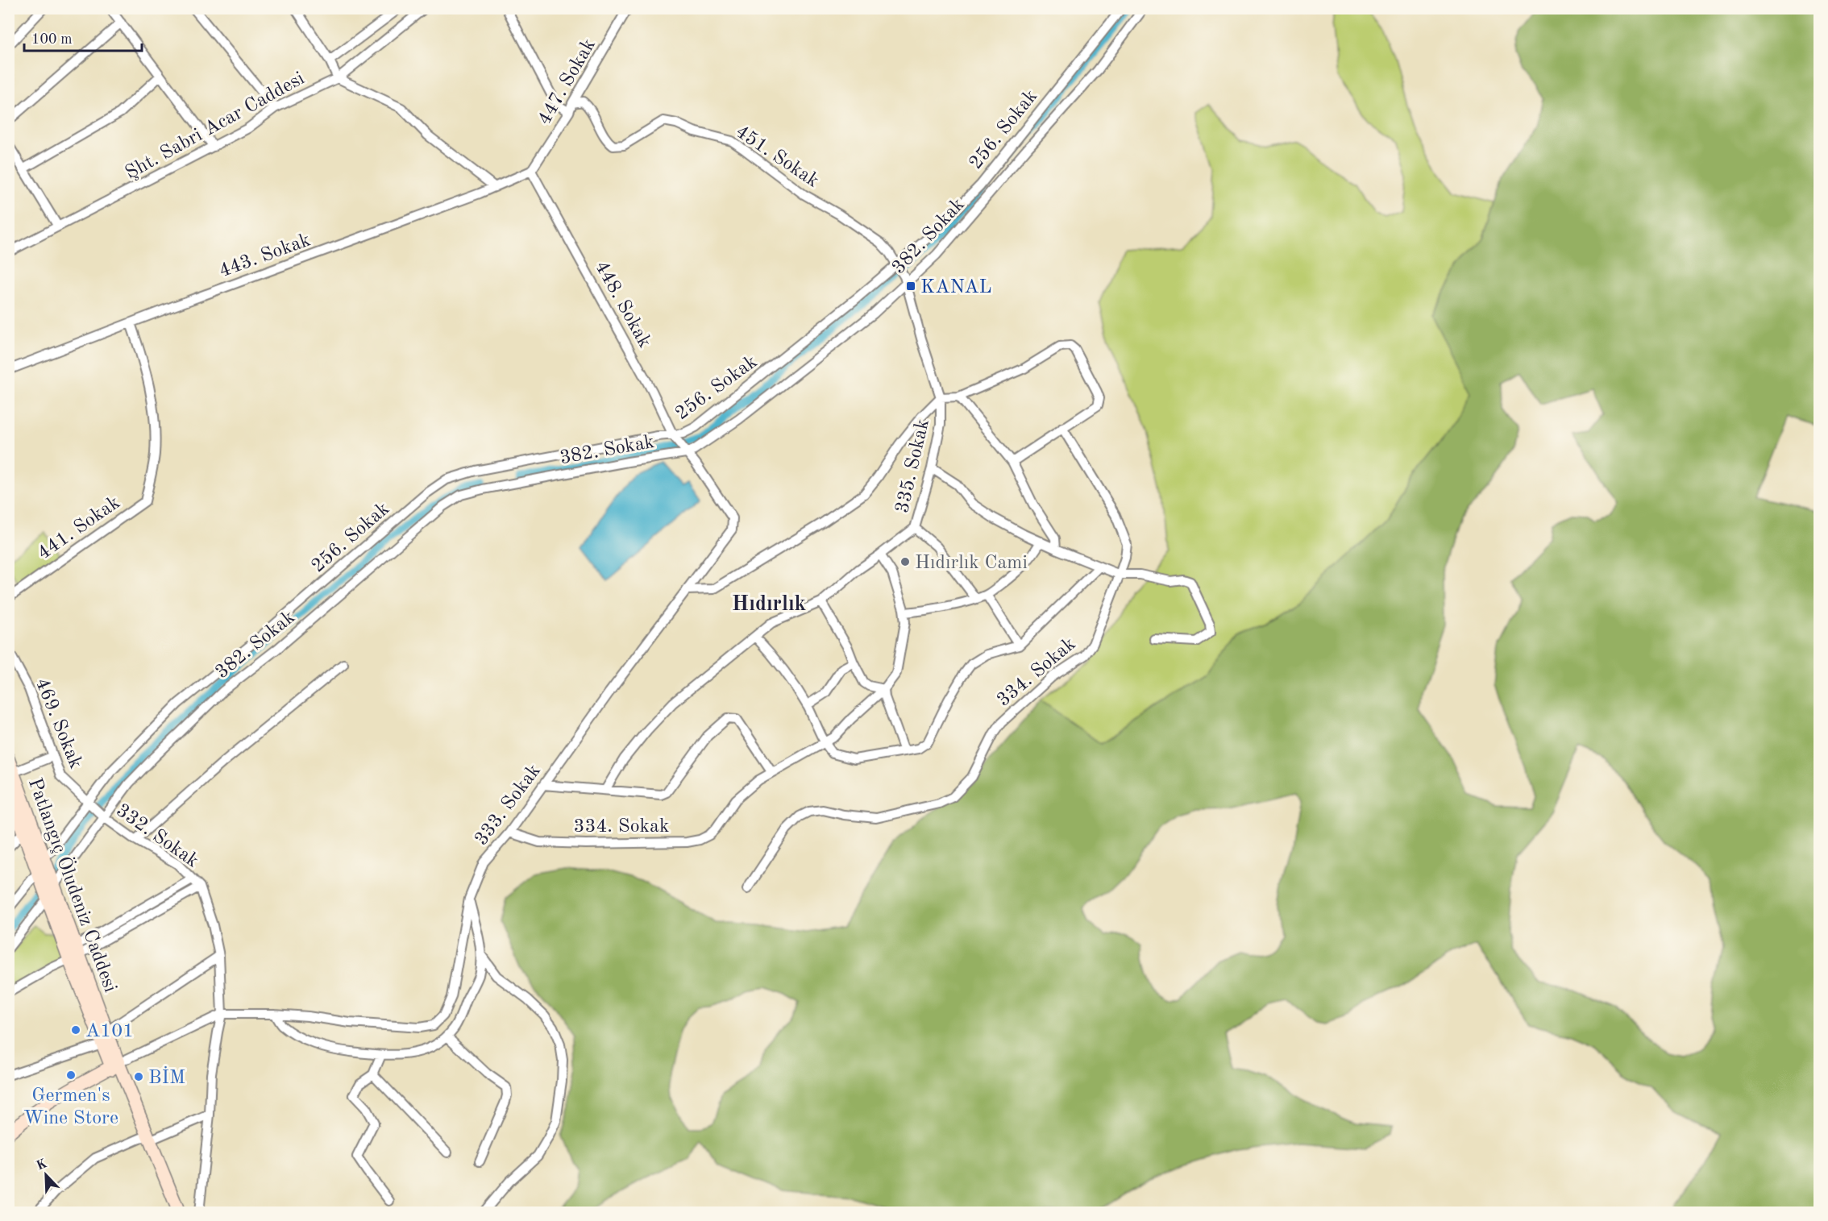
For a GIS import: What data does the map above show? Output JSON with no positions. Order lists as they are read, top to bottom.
{
  "streets": {
    "main road": ["Patlangıç Öludeniz Caddesi"],
    "street": [
      "447. Sokak",
      "Şht. Sabri Acar Caddesi",
      "256. Sokak",
      "451. Sokak",
      "382. Sokak",
      "443. Sokak",
      "448. Sokak",
      "335. Sokak",
      "441. Sokak",
      "334. Sokak",
      "469. Sokak",
      "333. Sokak",
      "332. Sokak"
    ]
  },
  "crossings": [
    ["447. Sokak", "451. Sokak"],
    ["447. Sokak", "443. Sokak"],
    ["447. Sokak", "448. Sokak"],
    ["256. Sokak", "451. Sokak"],
    ["256. Sokak", "448. Sokak"],
    ["256. Sokak", "469. Sokak"],
    ["256. Sokak", "332. Sokak"],
    ["256. Sokak", "Patlangıç Öludeniz Caddesi"],
    ["451. Sokak", "382. Sokak"],
    ["451. Sokak", "335. Sokak"],
    ["382. Sokak", "448. Sokak"],
    ["382. Sokak", "335. Sokak"],
    ["382. Sokak", "333. Sokak"],
    ["382. Sokak", "332. Sokak"],
    ["382. Sokak", "Patlangıç Öludeniz Caddesi"],
    ["443. Sokak", "448. Sokak"],
    ["443. Sokak", "441. Sokak"],
    ["448. Sokak", "333. Sokak"],
    ["334. Sokak", "333. Sokak"],
    ["469. Sokak", "332. Sokak"],
    ["333. Sokak", "332. Sokak"]
  ],
  "districts": ["Hıdırlık"],
  "places": {
    "transit": ["KANAL"],
    "other": [
      "Hıdırlık Cami",
      "A101",
      "Germen's Wine Store",
      "BİM"
    ]
  },
  "scale_bar": "100 m",
  "north": "top left"
}
